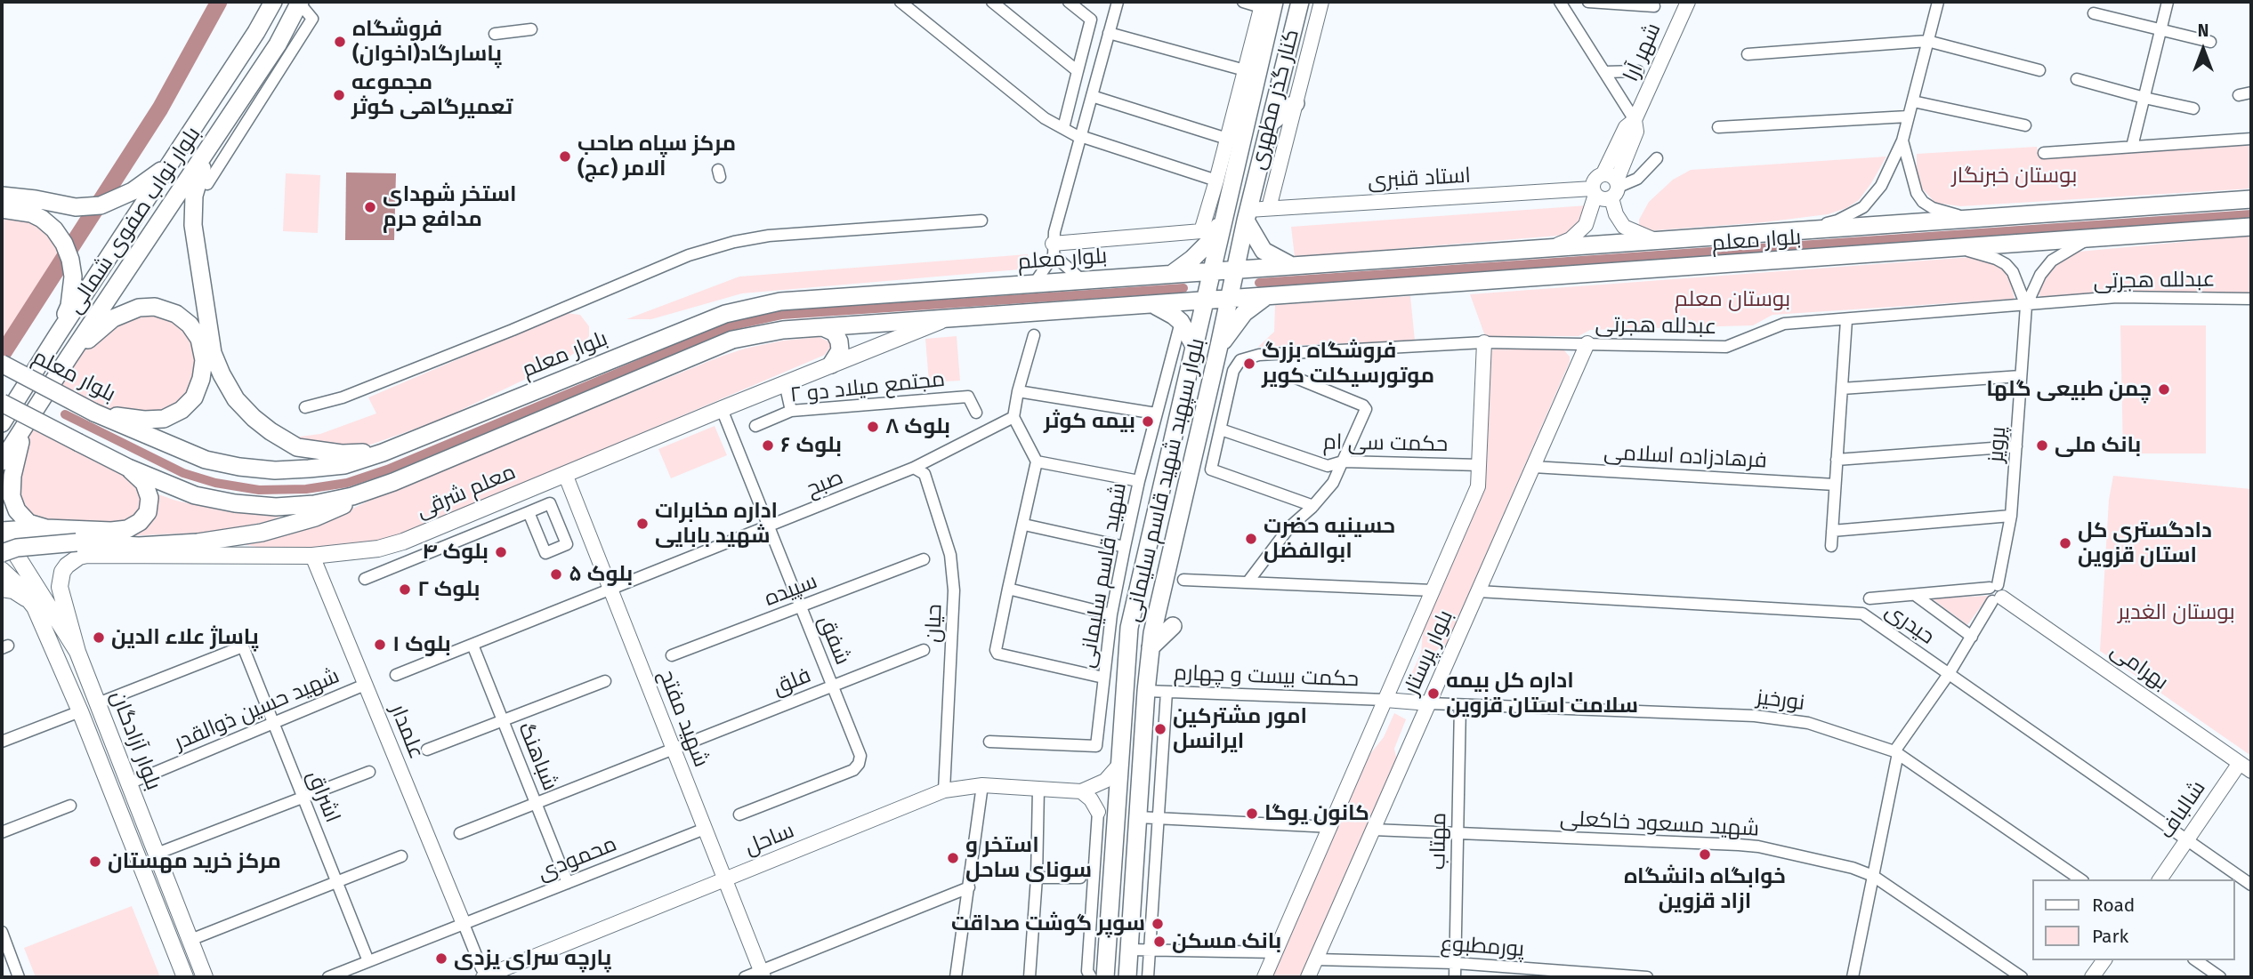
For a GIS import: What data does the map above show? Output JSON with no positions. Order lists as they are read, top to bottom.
{
  "streets": {
    "main road": [
      "بلوار نواب صفوی شمالی",
      "بلوار معلم",
      "بلوار سپهبد شهید قاسم سلیمانی",
      "معلم شرقی",
      "بلوار آزادگان"
    ],
    "street": [
      "شهر آرا",
      "کنار گذر مطهری",
      "استاد قنبری",
      "عبدلله هجرتی",
      "مجتمع میلاد دو ۲",
      "حکمت سی ام",
      "پرویز",
      "فرهادزاده اسلامی",
      "صبح",
      "شهید قاسم سلیمانی",
      "سپیده",
      "حیان",
      "حیدری",
      "شفق",
      "بلوار پرستار",
      "بهرامی",
      "حکمت بیست و چهارم",
      "فلق",
      "نورخیز",
      "شهید حسین ذوالقدر",
      "شهید مفتح",
      "علمدار",
      "شباهنگ",
      "اشراق",
      "شالباف",
      "شهید مسعود خاکعلی",
      "ساحل",
      "مهتاب",
      "محمودی",
      "پورمطبوع"
    ]
  },
  "crossings": [
    ["شهر آرا", "استاد قنبری"],
    ["شهر آرا", "بلوار معلم"],
    ["کنار گذر مطهری", "استاد قنبری"],
    ["استاد قنبری", "بلوار سپهبد شهید قاسم سلیمانی"],
    ["بلوار معلم", "پرویز"],
    ["بلوار معلم", "بلوار سپهبد شهید قاسم سلیمانی"],
    ["عبدلله هجرتی", "حکمت سی ام"],
    ["عبدلله هجرتی", "پرویز"],
    ["عبدلله هجرتی", "بلوار پرستار"],
    ["حکمت سی ام", "بلوار پرستار"],
    ["پرویز", "حیدری"],
    ["پرویز", "بهرامی"],
    ["پرویز", "نورخیز"],
    ["پرویز", "شهید مسعود خاکعلی"],
    ["فرهادزاده اسلامی", "بلوار پرستار"],
    ["بلوار سپهبد شهید قاسم سلیمانی", "حکمت بیست و چهارم"],
    ["صبح", "حیان"],
    ["صبح", "شفق"],
    ["صبح", "شهید مفتح"],
    ["صبح", "شباهنگ"],
    ["معلم شرقی", "شفق"],
    ["معلم شرقی", "شهید مفتح"],
    ["معلم شرقی", "علمدار"],
    ["معلم شرقی", "بلوار آزادگان"],
    ["سپیده", "شفق"],
    ["حیان", "ساحل"],
    ["حیدری", "بلوار پرستار"],
    ["حیدری", "شالباف"],
    ["شفق", "فلق"],
    ["بلوار پرستار", "حکمت بیست و چهارم"],
    ["بلوار پرستار", "نورخیز"],
    ["بلوار پرستار", "شهید مسعود خاکعلی"],
    ["بلوار پرستار", "پورمطبوع"],
    ["بهرامی", "شالباف"],
    ["فلق", "شهید مفتح"],
    ["فلق", "شباهنگ"],
    ["نورخیز", "مهتاب"],
    ["شهید حسین ذوالقدر", "علمدار"],
    ["شهید حسین ذوالقدر", "بلوار آزادگان"],
    ["شهید حسین ذوالقدر", "اشراق"],
    ["شهید مفتح", "ساحل"],
    ["شهید مفتح", "محمودی"],
    ["علمدار", "محمودی"],
    ["بلوار آزادگان", "اشراق"],
    ["شباهنگ", "محمودی"],
    ["اشراق", "محمودی"],
    ["شهید مسعود خاکعلی", "مهتاب"],
    ["مهتاب", "پورمطبوع"]
  ],
  "parks": ["بوستان خبرنگار", "بوستان معلم", "بوستان الغدیر"],
  "places": [
    "فروشگاه پاسارگاد(اخوان)",
    "مجموعه تعمیرگاهی کوثر",
    "مرکز سپاه صاحب الامر (عج)",
    "استخر شهدای مدافع حرم",
    "فروشگاه بزرگ موتورسیکلت کویر",
    "چمن طبیعی گلها",
    "بیمه کوثر",
    "بلوک ۸",
    "بلوک ۶",
    "بانک ملی",
    "اداره مخابرات شهید بابایی",
    "حسینیه حضرت ابوالفضل",
    "دادگستری کل استان قزوین",
    "بلوک ۴",
    "بلوک ۵",
    "بلوک ۲",
    "پاساژ علاء الدین",
    "بلوک ۱",
    "اداره کل بیمه سلامت استان قزوین",
    "امور مشترکین ایرانسل",
    "کانون یوگا",
    "خوابگاه دانشگاه ازاد قزوین",
    "استخر و سونای ساحل",
    "مرکز خرید مهستان",
    "سوپر گوشت صداقت",
    "بانک مسکن",
    "پارچه سرای یزدی"
  ],
  "legend": ["Road", "Park"],
  "north": "top"
}
